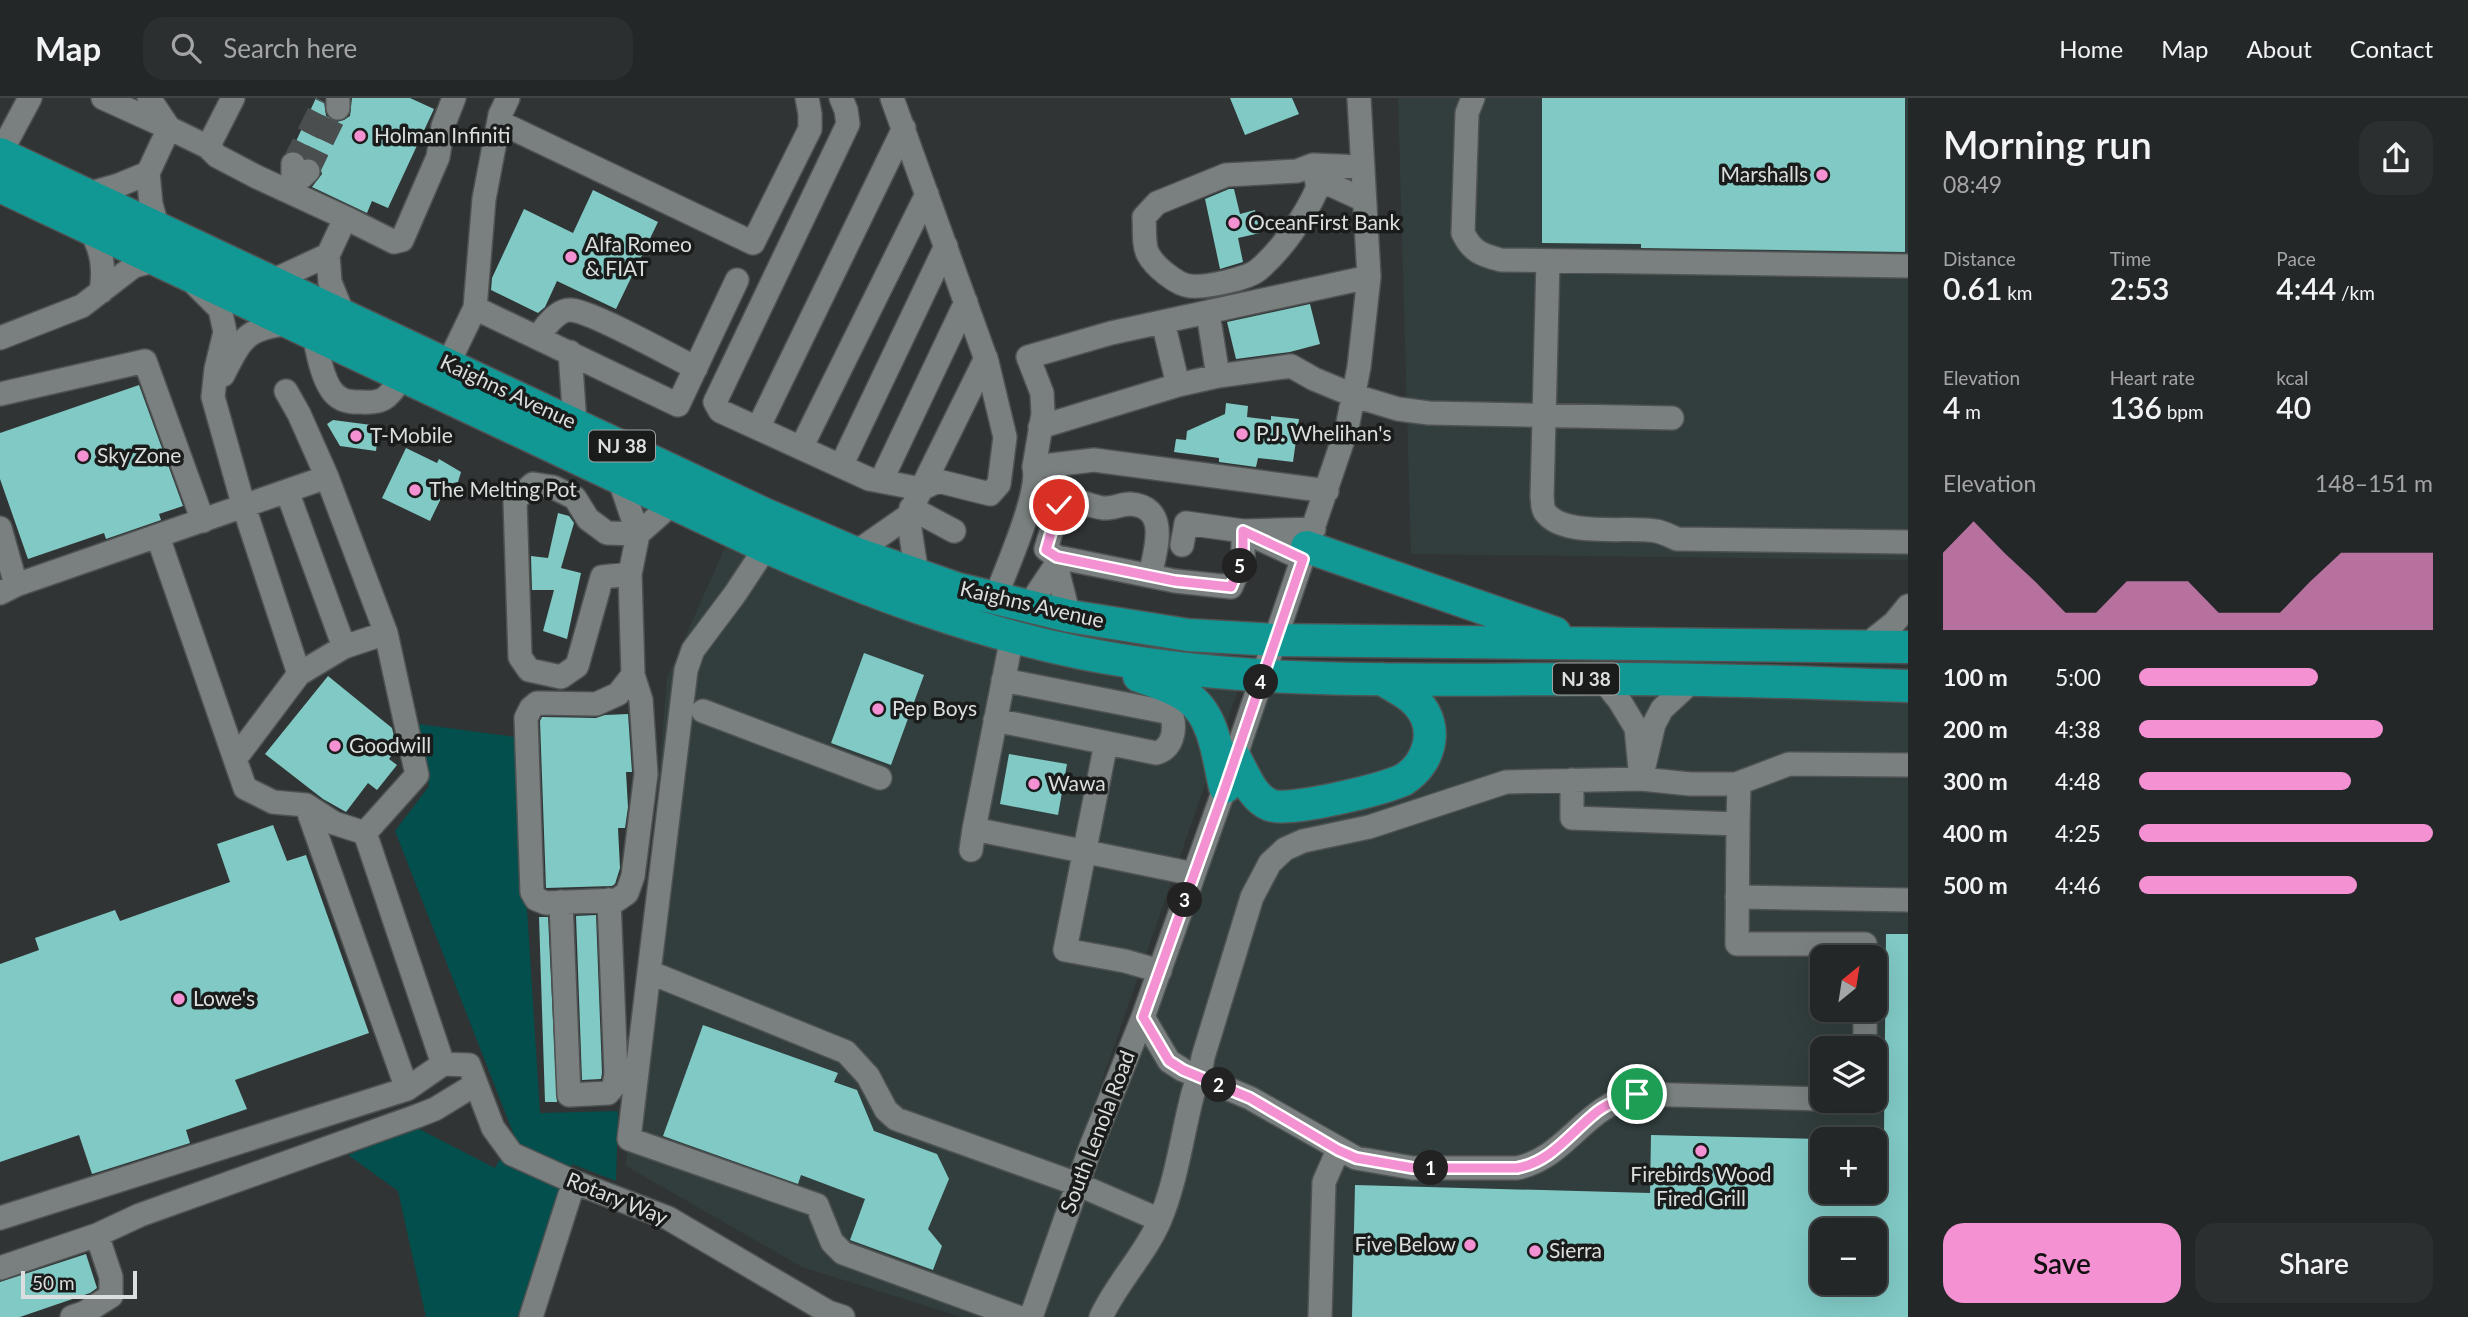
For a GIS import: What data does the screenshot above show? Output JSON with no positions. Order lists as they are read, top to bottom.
{
  "streets": {
    "highway": ["Kaighns Avenue", "NJ 38"],
    "street": ["South Lenola Road", "Rotary Way"]
  },
  "crossings": [
    ["Kaighns Avenue", "NJ 38"],
    ["Kaighns Avenue", "South Lenola Road"],
    ["NJ 38", "South Lenola Road"]
  ],
  "places": [
    "Holman Infiniti",
    "Marshalls",
    "OceanFirst Bank",
    "Alfa Romeo & FIAT",
    "P.J. Whelihan's",
    "T-Mobile",
    "Sky Zone",
    "The Melting Pot",
    "Pep Boys",
    "Goodwill",
    "Wawa",
    "Lowe's",
    "Firebirds Wood Fired Grill",
    "Five Below",
    "Sierra"
  ],
  "scale_bar": "50 m",
  "north": "top right",
  "page": {
    "header": "Map",
    "search": "Search here",
    "nav": [
      "Home",
      "Map",
      "About",
      "Contact"
    ],
    "heading": ["Morning run", "08:49"],
    "stats": [
      ["Distance", "0.61 km"],
      ["Time", "2:53"],
      ["Pace", "4:44 /km"],
      ["Elevation", "4 m"],
      ["Heart rate", "136 bpm"],
      ["kcal", "40"]
    ],
    "chart": ["Elevation", "148–151 m"],
    "pins": [
      "5",
      "4",
      "3",
      "2",
      "1"
    ],
    "list": [
      {
        "name": "100 m",
        "note": "5:00"
      },
      {
        "name": "200 m",
        "note": "4:38"
      },
      {
        "name": "300 m",
        "note": "4:48"
      },
      {
        "name": "400 m",
        "note": "4:25"
      },
      {
        "name": "500 m",
        "note": "4:46"
      }
    ],
    "map_buttons": ["+", "−"],
    "buttons": ["Save", "Share"],
    "scale": "50 m"
  }
}
